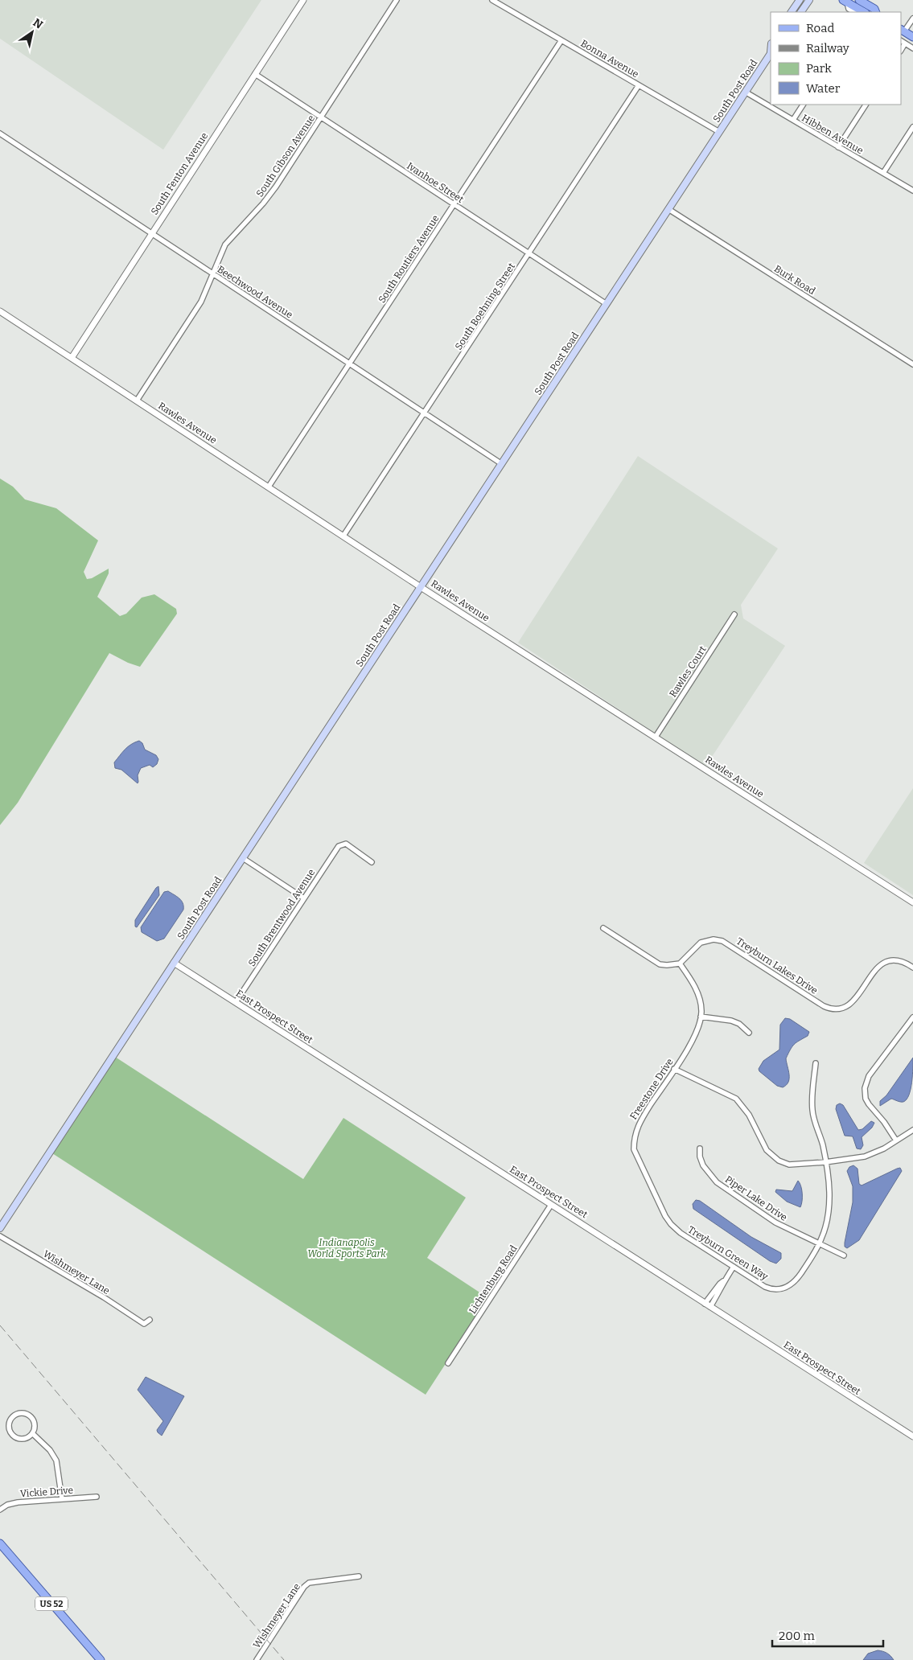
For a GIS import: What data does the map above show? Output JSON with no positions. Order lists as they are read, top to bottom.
{
  "streets": {
    "main road": ["South Post Road", "US 52"],
    "street": [
      "Bonna Avenue",
      "Hibben Avenue",
      "South Gibson Avenue",
      "South Fenton Avenue",
      "Ivanhoe Street",
      "South Routiers Avenue",
      "Burk Road",
      "Beechwood Avenue",
      "South Boehning Street",
      "Rawles Avenue",
      "Rawles Court",
      "South Brentwood Avenue",
      "Treyburn Lakes Drive",
      "East Prospect Street",
      "Freestone Drive",
      "Piper Lake Drive",
      "Treyburn Green Way",
      "Wishmeyer Lane",
      "Lichtenburg Road",
      "Vickie Drive"
    ]
  },
  "crossings": [
    ["Bonna Avenue", "South Post Road"],
    ["Bonna Avenue", "South Routiers Avenue"],
    ["Bonna Avenue", "South Boehning Street"],
    ["South Post Road", "Hibben Avenue"],
    ["South Post Road", "Ivanhoe Street"],
    ["South Post Road", "Burk Road"],
    ["South Post Road", "Beechwood Avenue"],
    ["South Post Road", "Rawles Avenue"],
    ["South Post Road", "East Prospect Street"],
    ["South Gibson Avenue", "Ivanhoe Street"],
    ["South Gibson Avenue", "Beechwood Avenue"],
    ["South Gibson Avenue", "Rawles Avenue"],
    ["South Fenton Avenue", "Ivanhoe Street"],
    ["South Fenton Avenue", "Beechwood Avenue"],
    ["South Fenton Avenue", "Rawles Avenue"],
    ["Ivanhoe Street", "South Routiers Avenue"],
    ["Ivanhoe Street", "South Boehning Street"],
    ["South Routiers Avenue", "Beechwood Avenue"],
    ["South Routiers Avenue", "Rawles Avenue"],
    ["Beechwood Avenue", "South Boehning Street"],
    ["South Boehning Street", "Rawles Avenue"],
    ["Rawles Avenue", "Rawles Court"],
    ["South Brentwood Avenue", "East Prospect Street"],
    ["Treyburn Lakes Drive", "Freestone Drive"],
    ["East Prospect Street", "Lichtenburg Road"],
    ["Freestone Drive", "Treyburn Green Way"],
    ["Piper Lake Drive", "Treyburn Green Way"]
  ],
  "parks": ["Indianapolis World Sports Park"],
  "legend": [
    "Road",
    "Railway",
    "Park",
    "Water"
  ],
  "scale_bar": "200 m",
  "north": "top right"
}
